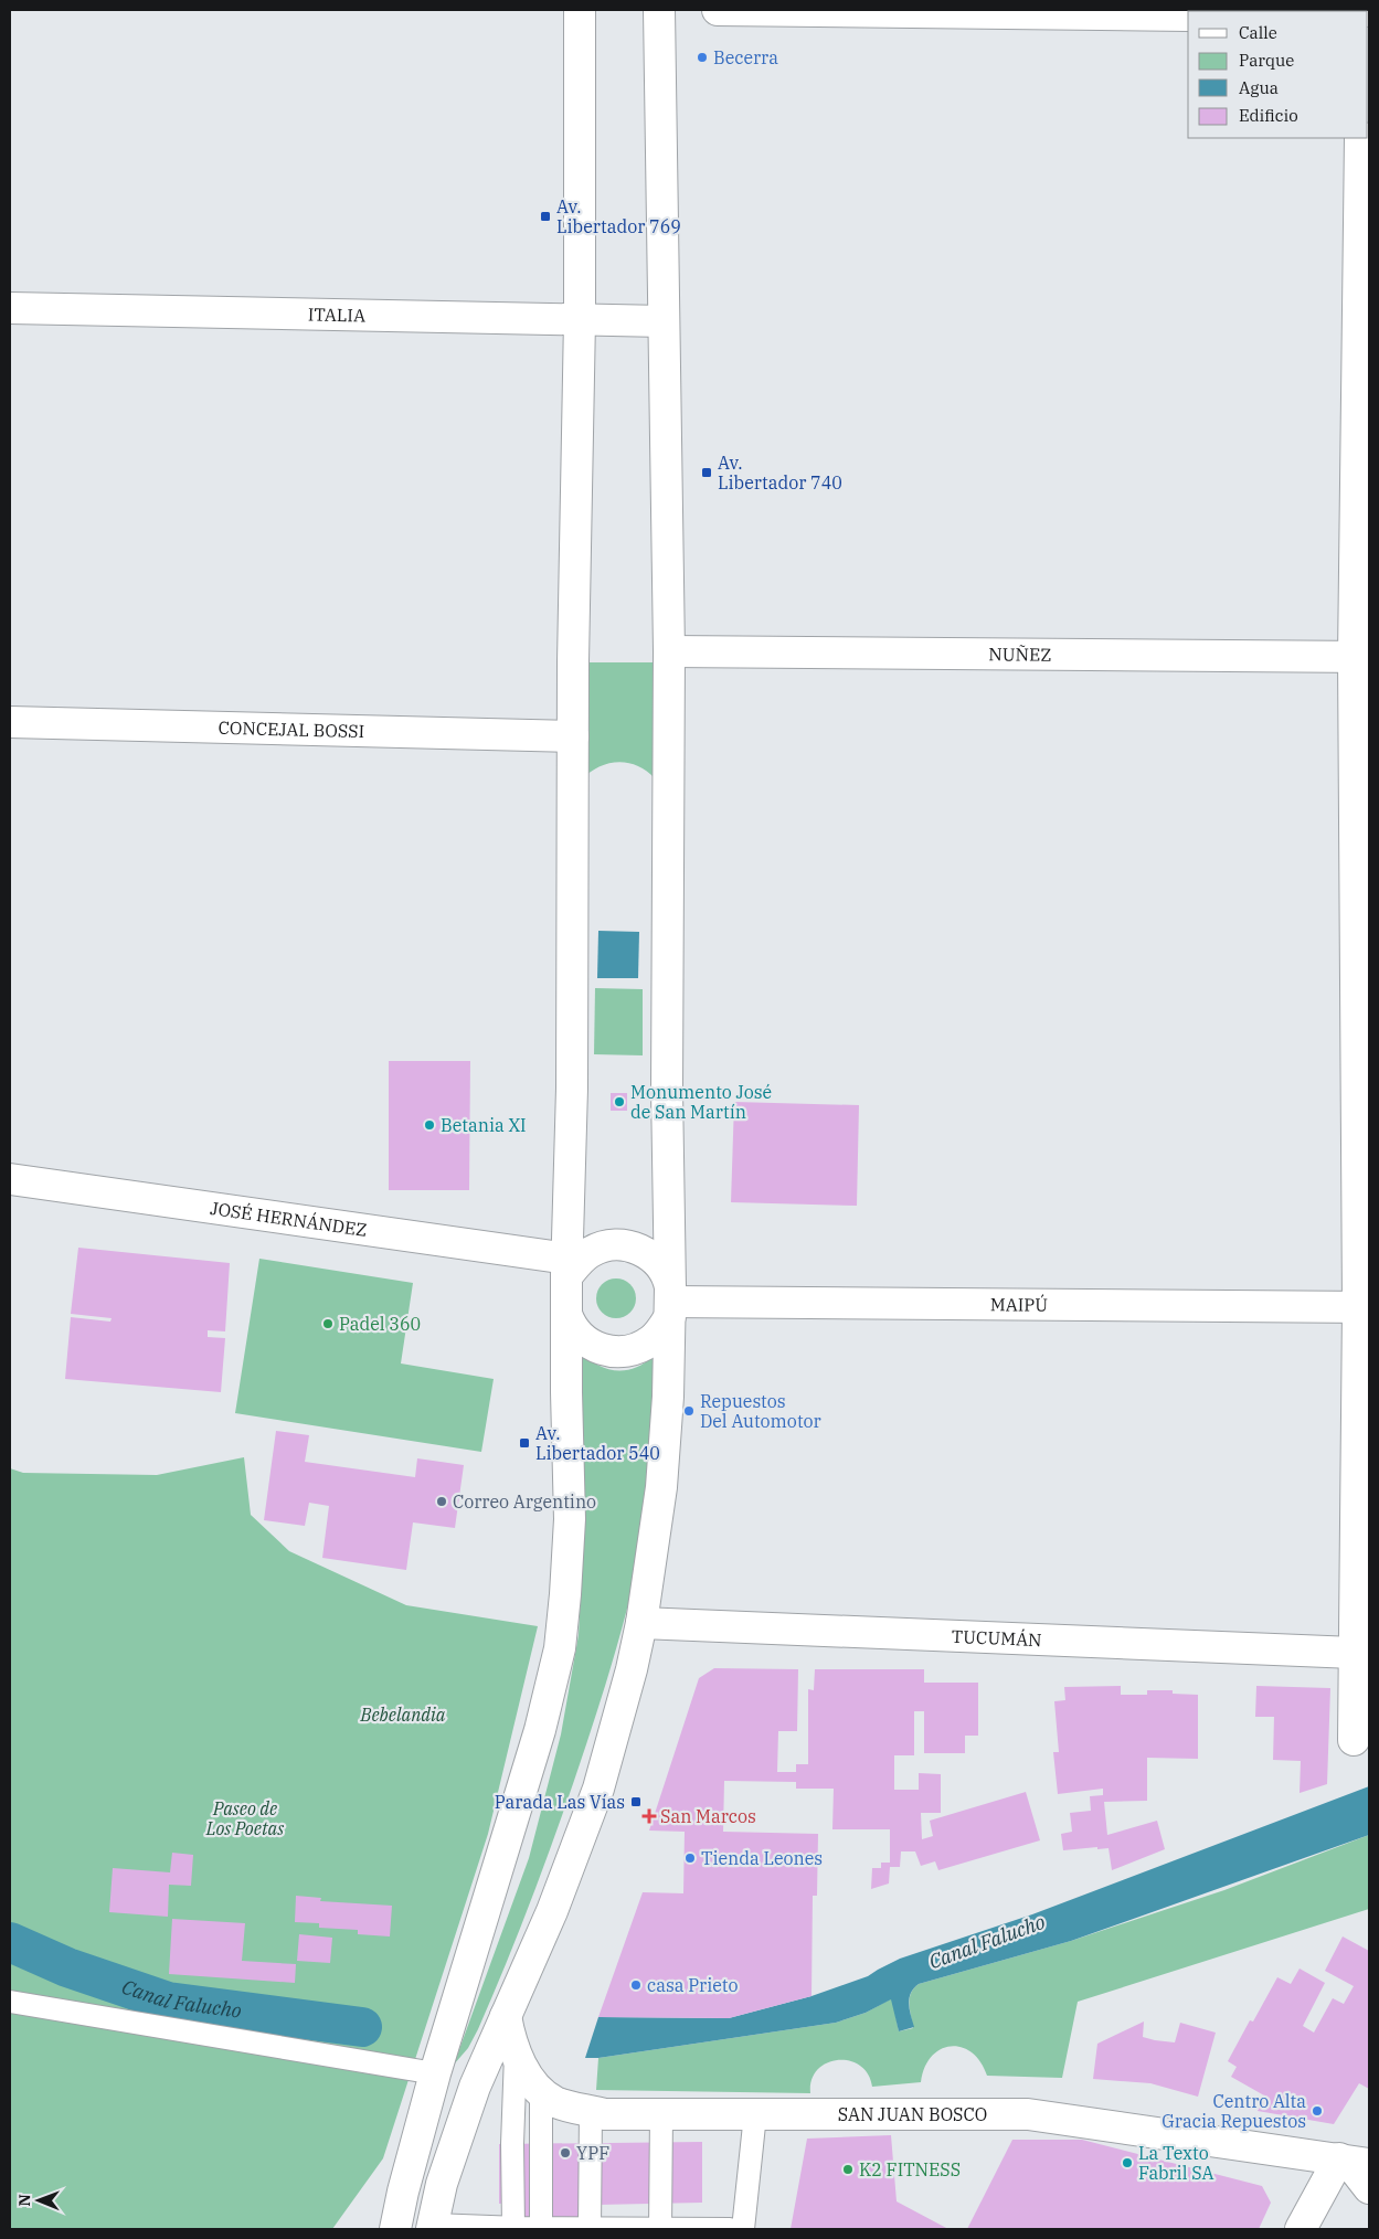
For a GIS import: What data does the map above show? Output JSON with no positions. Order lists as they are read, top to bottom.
{
  "streets": {
    "street": [
      "ITALIA",
      "NUÑEZ",
      "CONCEJAL BOSSI",
      "JOSÉ HERNÁNDEZ",
      "MAIPÚ",
      "TUCUMÁN",
      "SAN JUAN BOSCO"
    ]
  },
  "crossings": [
    ["JOSÉ HERNÁNDEZ", "MAIPÚ"]
  ],
  "water": ["Canal Falucho"],
  "parks": ["Bebelandia", "Paseo de Los Poetas"],
  "places": {
    "other": [
      "Becerra",
      "Monumento José de San Martín",
      "Betania XI",
      "Padel 360",
      "Repuestos Del Automotor",
      "Correo Argentino",
      "Tienda Leones",
      "casa Prieto",
      "Centro Alta Gracia Repuestos",
      "YPF",
      "La Texto Fabril SA",
      "K2 FITNESS"
    ],
    "transit": [
      "Av. Libertador 769",
      "Av. Libertador 740",
      "Av. Libertador 540",
      "Parada Las Vías"
    ],
    "health": ["San Marcos"]
  },
  "legend": [
    "Calle",
    "Parque",
    "Agua",
    "Edificio"
  ],
  "north": "left"
}
